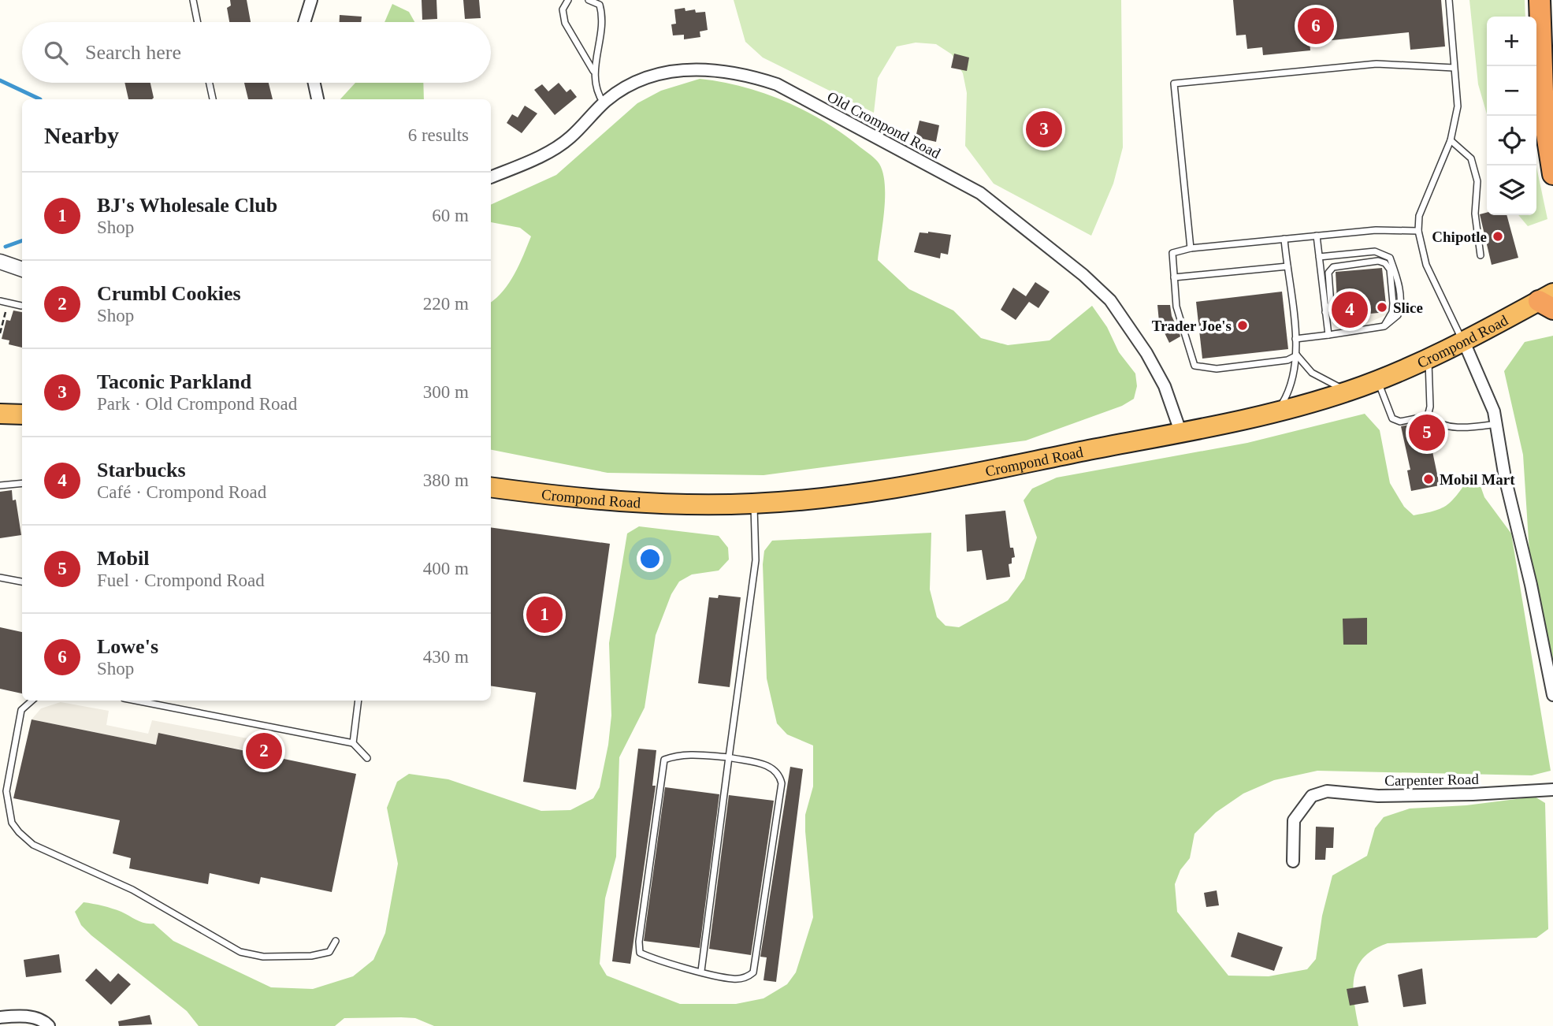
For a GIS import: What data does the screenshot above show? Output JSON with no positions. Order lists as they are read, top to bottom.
{
  "streets": {
    "highway": ["Crompond Road"],
    "street": ["Old Crompond Road", "Carpenter Road"]
  },
  "crossings": [
    ["Old Crompond Road", "Crompond Road"]
  ],
  "places": [
    "Chipotle",
    "Slice",
    "Trader Joe's",
    "Mobil Mart"
  ],
  "page": {
    "pins": [
      "6",
      "3",
      "4",
      "5",
      "1",
      "2"
    ],
    "map_buttons": ["+", "−"],
    "search": "Search here",
    "heading": ["Nearby", "6 results"],
    "list": [
      {
        "mark": "1",
        "name": "BJ's Wholesale Club",
        "note": "Shop",
        "value": "60 m"
      },
      {
        "mark": "2",
        "name": "Crumbl Cookies",
        "note": "Shop",
        "value": "220 m"
      },
      {
        "mark": "3",
        "name": "Taconic Parkland",
        "note": "Park · Old Crompond Road",
        "value": "300 m"
      },
      {
        "mark": "4",
        "name": "Starbucks",
        "note": "Café · Crompond Road",
        "value": "380 m"
      },
      {
        "mark": "5",
        "name": "Mobil",
        "note": "Fuel · Crompond Road",
        "value": "400 m"
      },
      {
        "mark": "6",
        "name": "Lowe's",
        "note": "Shop",
        "value": "430 m"
      }
    ]
  }
}
